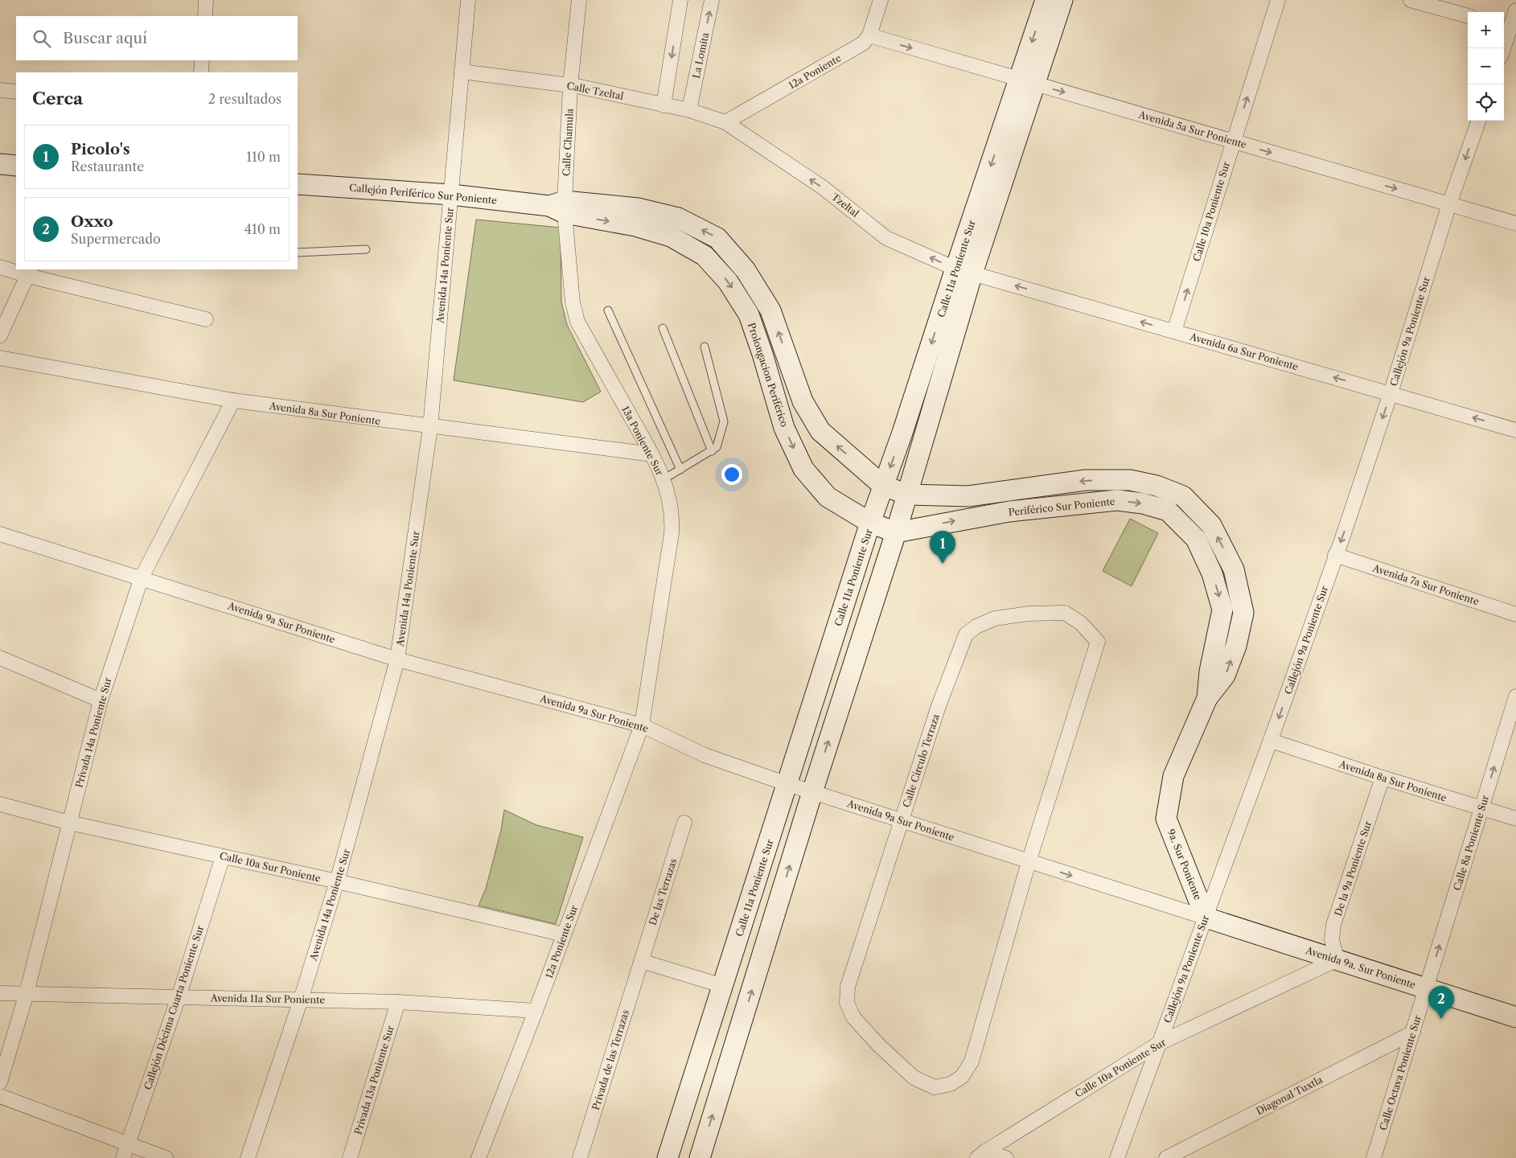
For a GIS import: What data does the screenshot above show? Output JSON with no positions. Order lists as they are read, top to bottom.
{
  "streets": {
    "main road": [
      "Callejón Periférico Sur Poniente",
      "Calle 11a Poniente Sur",
      "Prolongacion Periférico",
      "Periférico Sur Poniente",
      "9a. Sur Poniente",
      "Avenida 9a. Sur Poniente"
    ],
    "street": [
      "La Lomita",
      "12a Poniente",
      "Calle Tzeltal",
      "Avenida 5a Sur Poniente",
      "Calle Chamula",
      "Tzeltal",
      "Calle 10a Poniente Sur",
      "Avenida 14a Poniente Sur",
      "Callejón 9a Poniente Sur",
      "Avenida 6a Sur Poniente",
      "Avenida 8a Sur Poniente",
      "13a Poniente Sur",
      "Avenida 7a Sur Poniente",
      "Avenida 9a Sur Poniente",
      "Privada 14a Poniente Sur",
      "Calle Círculo Terraza",
      "Calle 8a Poniente Sur",
      "Calle 10a Sur Poniente",
      "De la 9a Poniente Sur",
      "De las Terrazas",
      "12a Poniente Sur",
      "Avenida 11a Sur Poniente",
      "Callejón Décima Cuarta Poniente Sur",
      "Privada de las Terrazas",
      "Calle Octava Poniente Sur",
      "Privada 13a Poniente Sur",
      "Diagonal Tuxtla"
    ]
  },
  "crossings": [
    ["La Lomita", "Calle Tzeltal"],
    ["12a Poniente", "Calle Tzeltal"],
    ["12a Poniente", "Avenida 5a Sur Poniente"],
    ["12a Poniente", "Tzeltal"],
    ["Calle Tzeltal", "Calle Chamula"],
    ["Calle Tzeltal", "Tzeltal"],
    ["Calle Tzeltal", "Avenida 14a Poniente Sur"],
    ["Avenida 5a Sur Poniente", "Calle 10a Poniente Sur"],
    ["Avenida 5a Sur Poniente", "Calle 11a Poniente Sur"],
    ["Avenida 5a Sur Poniente", "Callejón 9a Poniente Sur"],
    ["Calle Chamula", "Callejón Periférico Sur Poniente"],
    ["Calle Chamula", "Prolongacion Periférico"],
    ["Calle Chamula", "13a Poniente Sur"],
    ["Callejón Periférico Sur Poniente", "Avenida 14a Poniente Sur"],
    ["Callejón Periférico Sur Poniente", "Calle 11a Poniente Sur"],
    ["Callejón Periférico Sur Poniente", "Prolongacion Periférico"],
    ["Callejón Periférico Sur Poniente", "13a Poniente Sur"],
    ["Callejón Periférico Sur Poniente", "Periférico Sur Poniente"],
    ["Tzeltal", "Calle 11a Poniente Sur"],
    ["Tzeltal", "Avenida 6a Sur Poniente"],
    ["Calle 10a Poniente Sur", "Callejón 9a Poniente Sur"],
    ["Calle 10a Poniente Sur", "Avenida 6a Sur Poniente"],
    ["Calle 10a Poniente Sur", "De la 9a Poniente Sur"],
    ["Calle 10a Poniente Sur", "Avenida 9a. Sur Poniente"],
    ["Avenida 14a Poniente Sur", "Avenida 8a Sur Poniente"],
    ["Avenida 14a Poniente Sur", "Avenida 9a Sur Poniente"],
    ["Avenida 14a Poniente Sur", "Calle 10a Sur Poniente"],
    ["Avenida 14a Poniente Sur", "Avenida 11a Sur Poniente"],
    ["Calle 11a Poniente Sur", "Avenida 6a Sur Poniente"],
    ["Calle 11a Poniente Sur", "Prolongacion Periférico"],
    ["Calle 11a Poniente Sur", "Periférico Sur Poniente"],
    ["Calle 11a Poniente Sur", "Avenida 9a Sur Poniente"],
    ["Callejón 9a Poniente Sur", "Avenida 6a Sur Poniente"],
    ["Callejón 9a Poniente Sur", "Avenida 8a Sur Poniente"],
    ["Callejón 9a Poniente Sur", "Avenida 7a Sur Poniente"],
    ["Callejón 9a Poniente Sur", "Avenida 9a Sur Poniente"],
    ["Callejón 9a Poniente Sur", "9a. Sur Poniente"],
    ["Callejón 9a Poniente Sur", "Avenida 9a. Sur Poniente"],
    ["Prolongacion Periférico", "13a Poniente Sur"],
    ["Avenida 8a Sur Poniente", "13a Poniente Sur"],
    ["Avenida 8a Sur Poniente", "Privada 14a Poniente Sur"],
    ["Avenida 8a Sur Poniente", "Calle 8a Poniente Sur"],
    ["Avenida 8a Sur Poniente", "De la 9a Poniente Sur"],
    ["13a Poniente Sur", "Avenida 9a Sur Poniente"],
    ["13a Poniente Sur", "12a Poniente Sur"],
    ["Periférico Sur Poniente", "9a. Sur Poniente"],
    ["Avenida 9a Sur Poniente", "Privada 14a Poniente Sur"],
    ["Avenida 9a Sur Poniente", "Calle Círculo Terraza"],
    ["Avenida 9a Sur Poniente", "9a. Sur Poniente"],
    ["Avenida 9a Sur Poniente", "12a Poniente Sur"],
    ["Avenida 9a Sur Poniente", "Avenida 9a. Sur Poniente"],
    ["Privada 14a Poniente Sur", "Calle 10a Sur Poniente"],
    ["Privada 14a Poniente Sur", "Avenida 11a Sur Poniente"],
    ["Calle 8a Poniente Sur", "Avenida 9a. Sur Poniente"],
    ["Calle 8a Poniente Sur", "Calle Octava Poniente Sur"],
    ["9a. Sur Poniente", "Avenida 9a. Sur Poniente"],
    ["Calle 10a Sur Poniente", "12a Poniente Sur"],
    ["Calle 10a Sur Poniente", "Callejón Décima Cuarta Poniente Sur"],
    ["De la 9a Poniente Sur", "Avenida 9a. Sur Poniente"],
    ["De las Terrazas", "Privada de las Terrazas"],
    ["12a Poniente Sur", "Avenida 11a Sur Poniente"],
    ["Avenida 9a. Sur Poniente", "Calle Octava Poniente Sur"],
    ["Avenida 11a Sur Poniente", "Callejón Décima Cuarta Poniente Sur"],
    ["Avenida 11a Sur Poniente", "Privada 13a Poniente Sur"],
    ["Calle Octava Poniente Sur", "Diagonal Tuxtla"]
  ],
  "one_way": [
    "Avenida 5a Sur Poniente",
    "Callejón Periférico Sur Poniente",
    "Tzeltal",
    "Calle 10a Poniente Sur",
    "Callejón 9a Poniente Sur",
    "Avenida 6a Sur Poniente",
    "Prolongacion Periférico",
    "Calle 8a Poniente Sur"
  ],
  "page": {
    "map_buttons": ["+", "−"],
    "search": "Buscar aquí",
    "heading": ["Cerca", "2 resultados"],
    "list": [
      {
        "mark": "1",
        "name": "Picolo's",
        "note": "Restaurante",
        "value": "110 m"
      },
      {
        "mark": "2",
        "name": "Oxxo",
        "note": "Supermercado",
        "value": "410 m"
      }
    ],
    "pins": ["1", "2"]
  }
}
